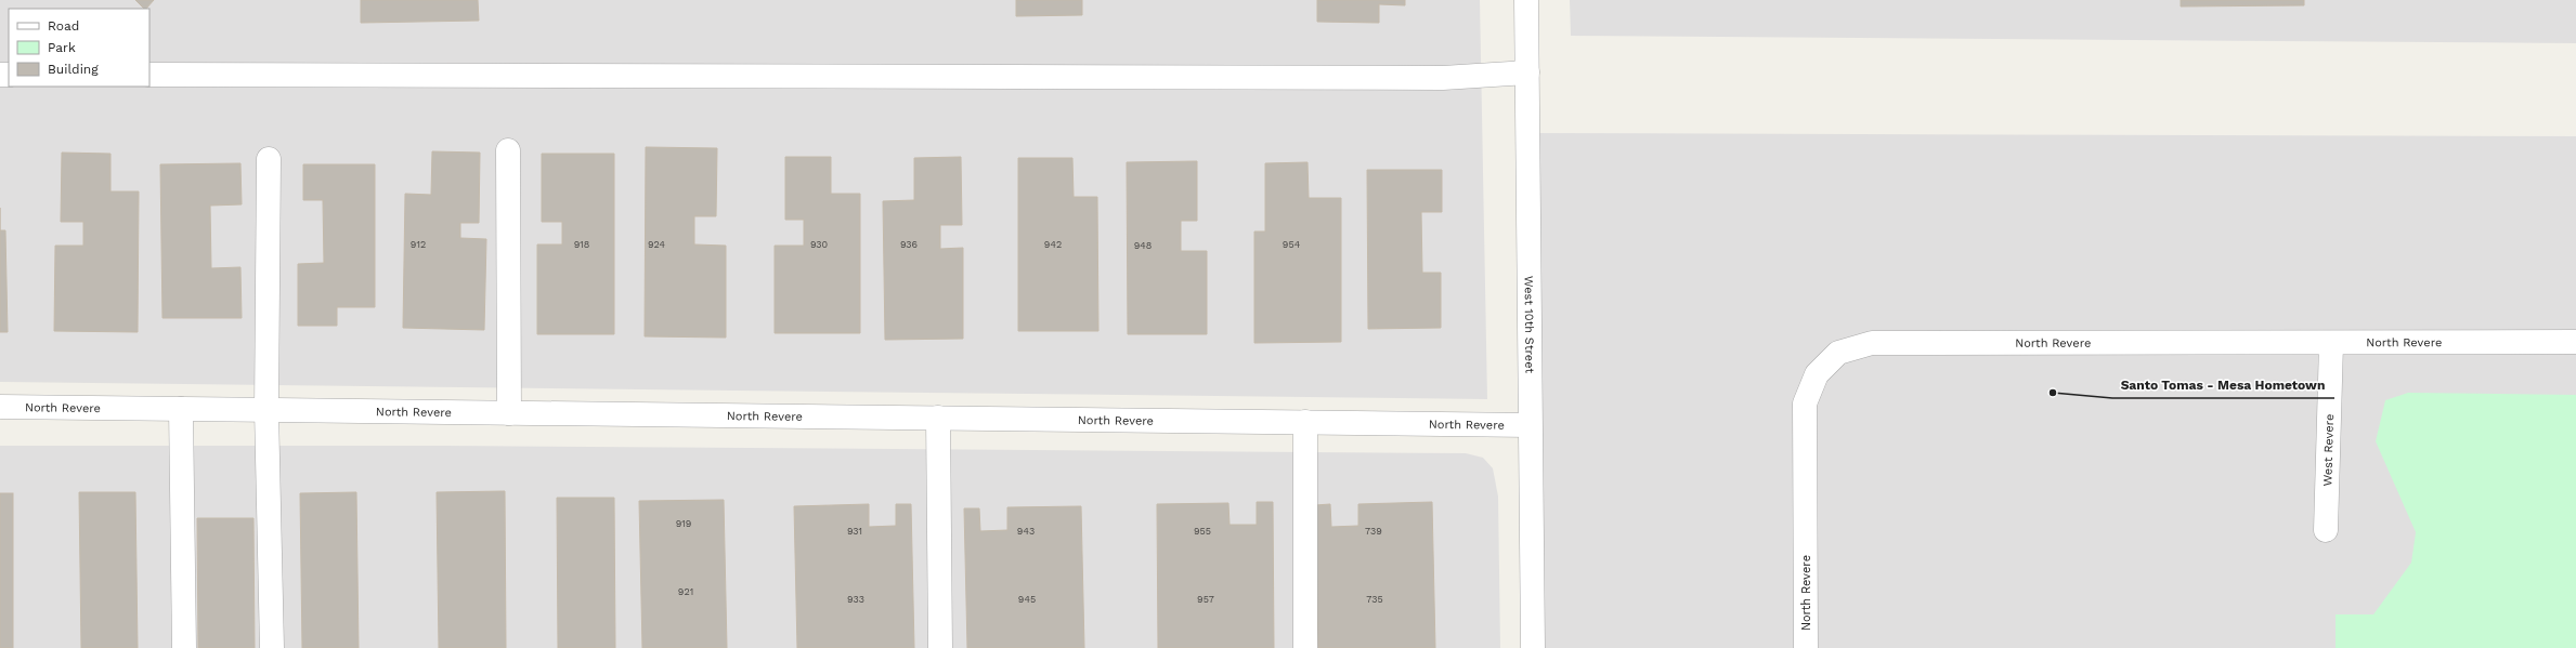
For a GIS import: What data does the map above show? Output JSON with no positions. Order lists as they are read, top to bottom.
{
  "streets": {
    "street": ["West 10th Street", "North Revere", "West Revere"]
  },
  "crossings": [
    ["West 10th Street", "North Revere"],
    ["North Revere", "West Revere"]
  ],
  "places": ["Santo Tomas - Mesa Hometown"],
  "house_numbers": [
    "912",
    "918",
    "924",
    "930",
    "936",
    "942",
    "954",
    "948",
    "919",
    "931",
    "943",
    "955",
    "739",
    "921",
    "933",
    "945",
    "957",
    "735"
  ],
  "legend": ["Road", "Park", "Building"]
}
